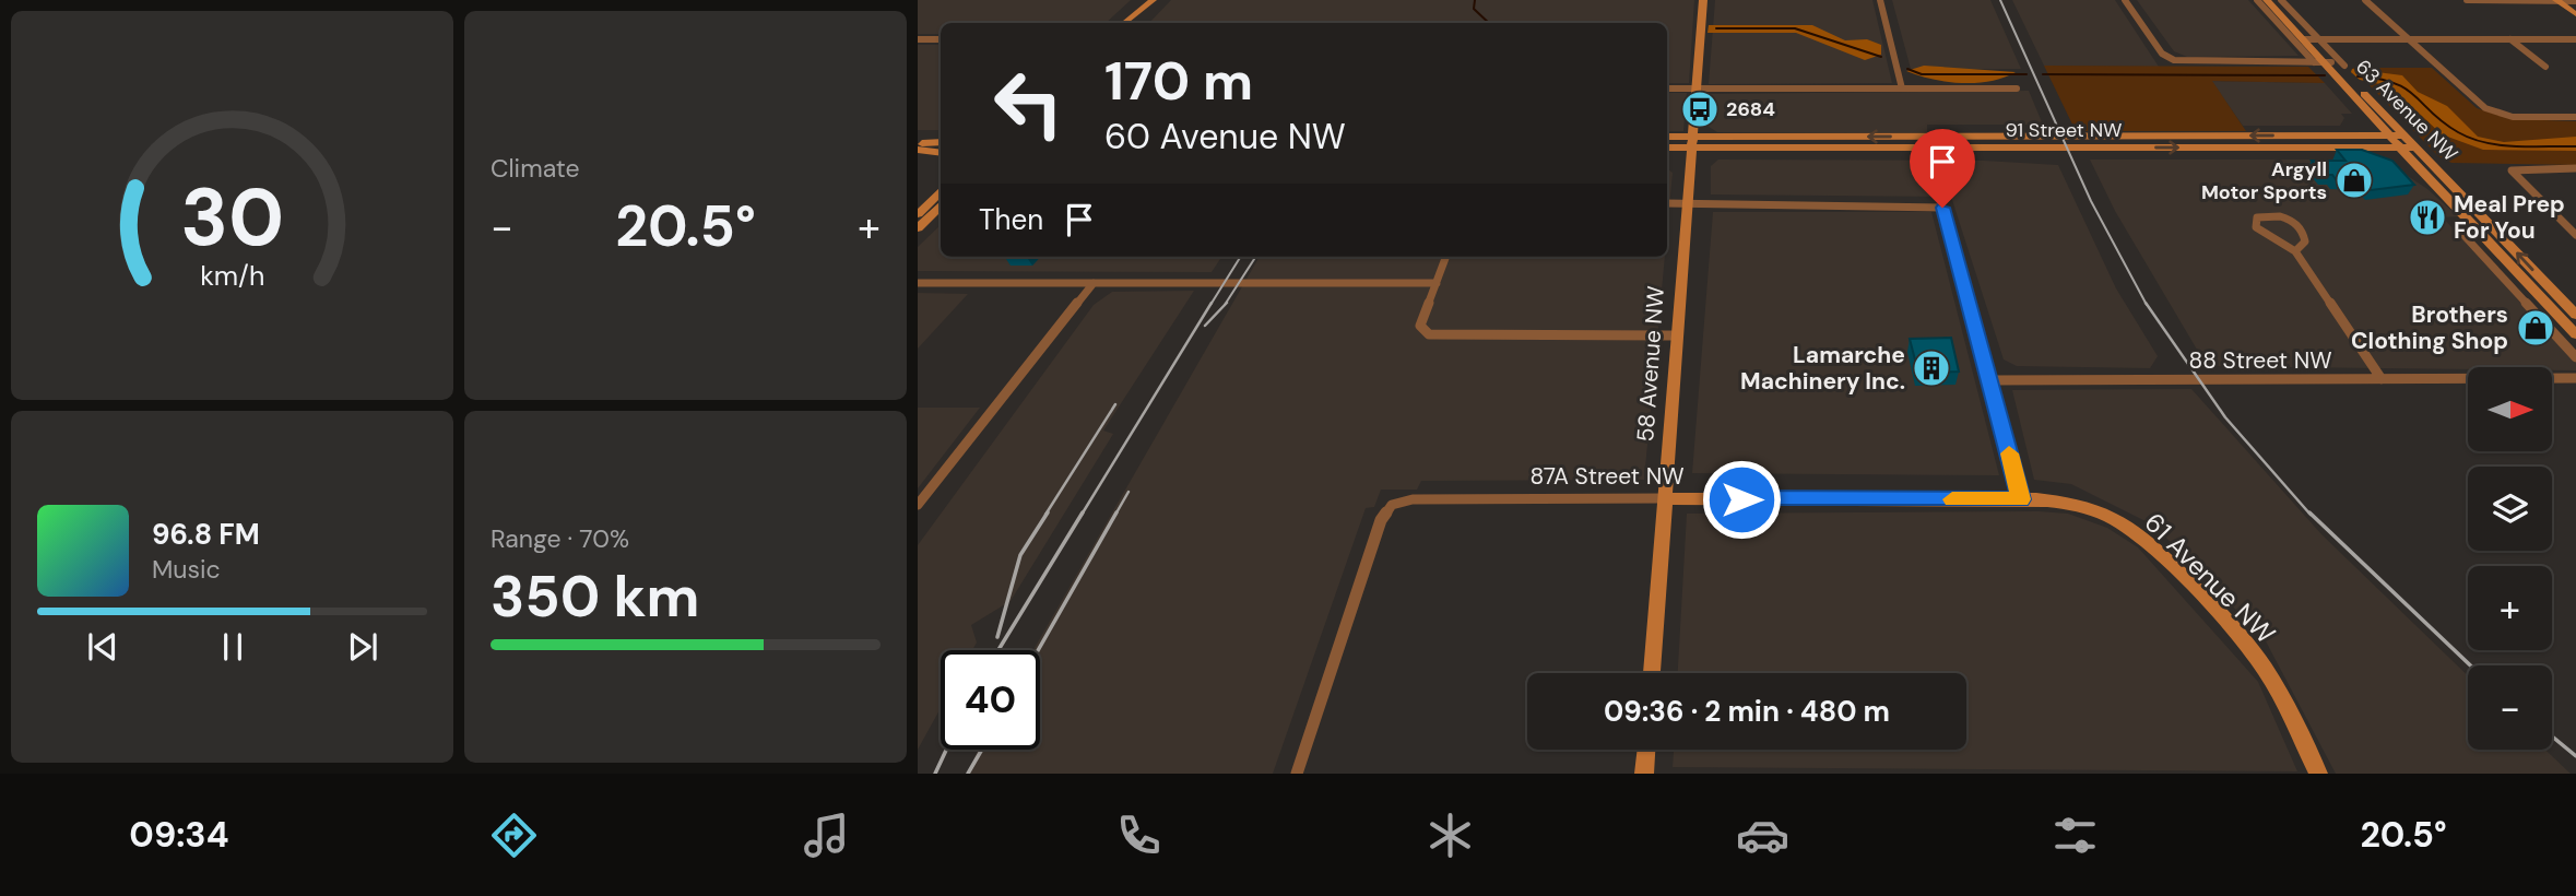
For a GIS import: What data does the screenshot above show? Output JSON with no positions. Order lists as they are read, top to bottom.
{
  "streets": {
    "main road": [
      "63 Avenue NW",
      "91 Street NW",
      "58 Avenue NW",
      "87A Street NW",
      "61 Avenue NW"
    ],
    "street": ["88 Street NW"]
  },
  "crossings": [
    ["63 Avenue NW", "91 Street NW"],
    ["91 Street NW", "58 Avenue NW"],
    ["58 Avenue NW", "87A Street NW"],
    ["87A Street NW", "61 Avenue NW"]
  ],
  "places": {
    "bus stop": ["2684"],
    "shop": ["Argyll Motor Sports", "Brothers Clothing Shop"],
    "restaurant": ["Meal Prep For You"],
    "building": ["Lamarche Machinery Inc."]
  },
  "north": "right",
  "page": {
    "tile": [
      "Climate",
      ["Range · 70%", "350 km"]
    ],
    "turn": ["170 m", "60 Avenue NW"],
    "then": "Then",
    "heat": ["−", "20.5°", "+"],
    "map_buttons": ["+", "−"],
    "song": ["96.8 FM", "Music"],
    "limit": "40",
    "trip": "09:36 · 2 min · 480 m",
    "tabs": ["09:34", "20.5°"],
    "gauge": ["30", "km/h"]
  }
}
